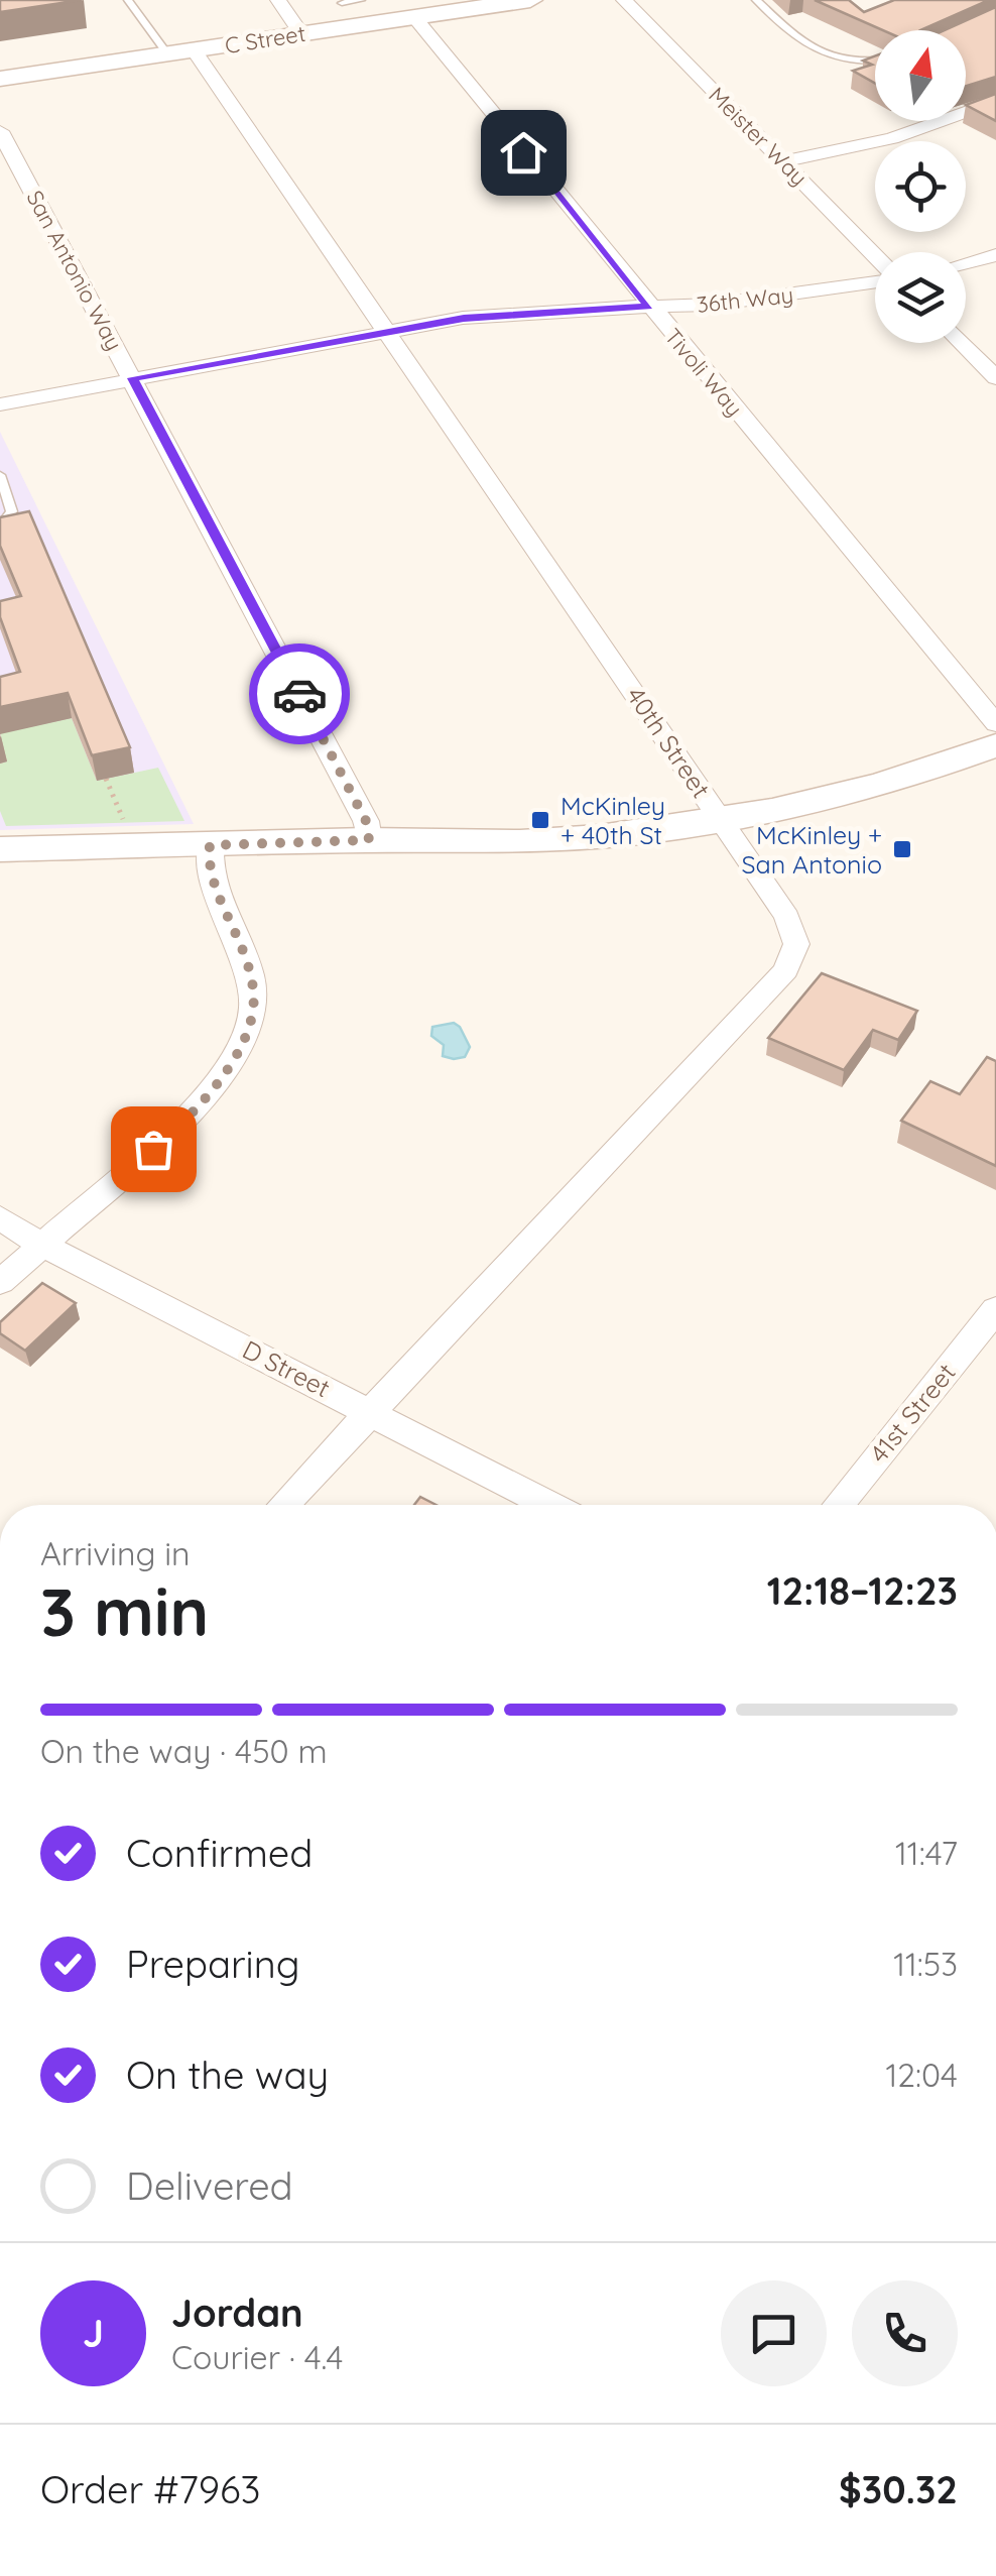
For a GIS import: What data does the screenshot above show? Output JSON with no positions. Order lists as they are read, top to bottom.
{
  "streets": {
    "street": [
      "C Street",
      "Meister Way",
      "San Antonio Way",
      "36th Way",
      "Tivoli Way",
      "40th Street",
      "D Street",
      "41st Street"
    ]
  },
  "crossings": [
    ["C Street", "Tivoli Way"],
    ["C Street", "40th Street"],
    ["San Antonio Way", "36th Way"],
    ["36th Way", "Tivoli Way"],
    ["36th Way", "40th Street"],
    ["40th Street", "D Street"]
  ],
  "places": {
    "transit": ["McKinley + 40th St", "McKinley + San Antonio"]
  },
  "north": "top",
  "page": {
    "heading": ["3 min", "Arriving in", "12:18–12:23"],
    "panel": [
      "Jordan",
      "Courier · 4.4",
      "Order #7963",
      "$30.32"
    ],
    "bar": "On the way · 450 m",
    "list": [
      ["Confirmed", "11:47"],
      ["Preparing", "11:53"],
      ["On the way", "12:04"],
      "Delivered"
    ],
    "round": "J"
  }
}
